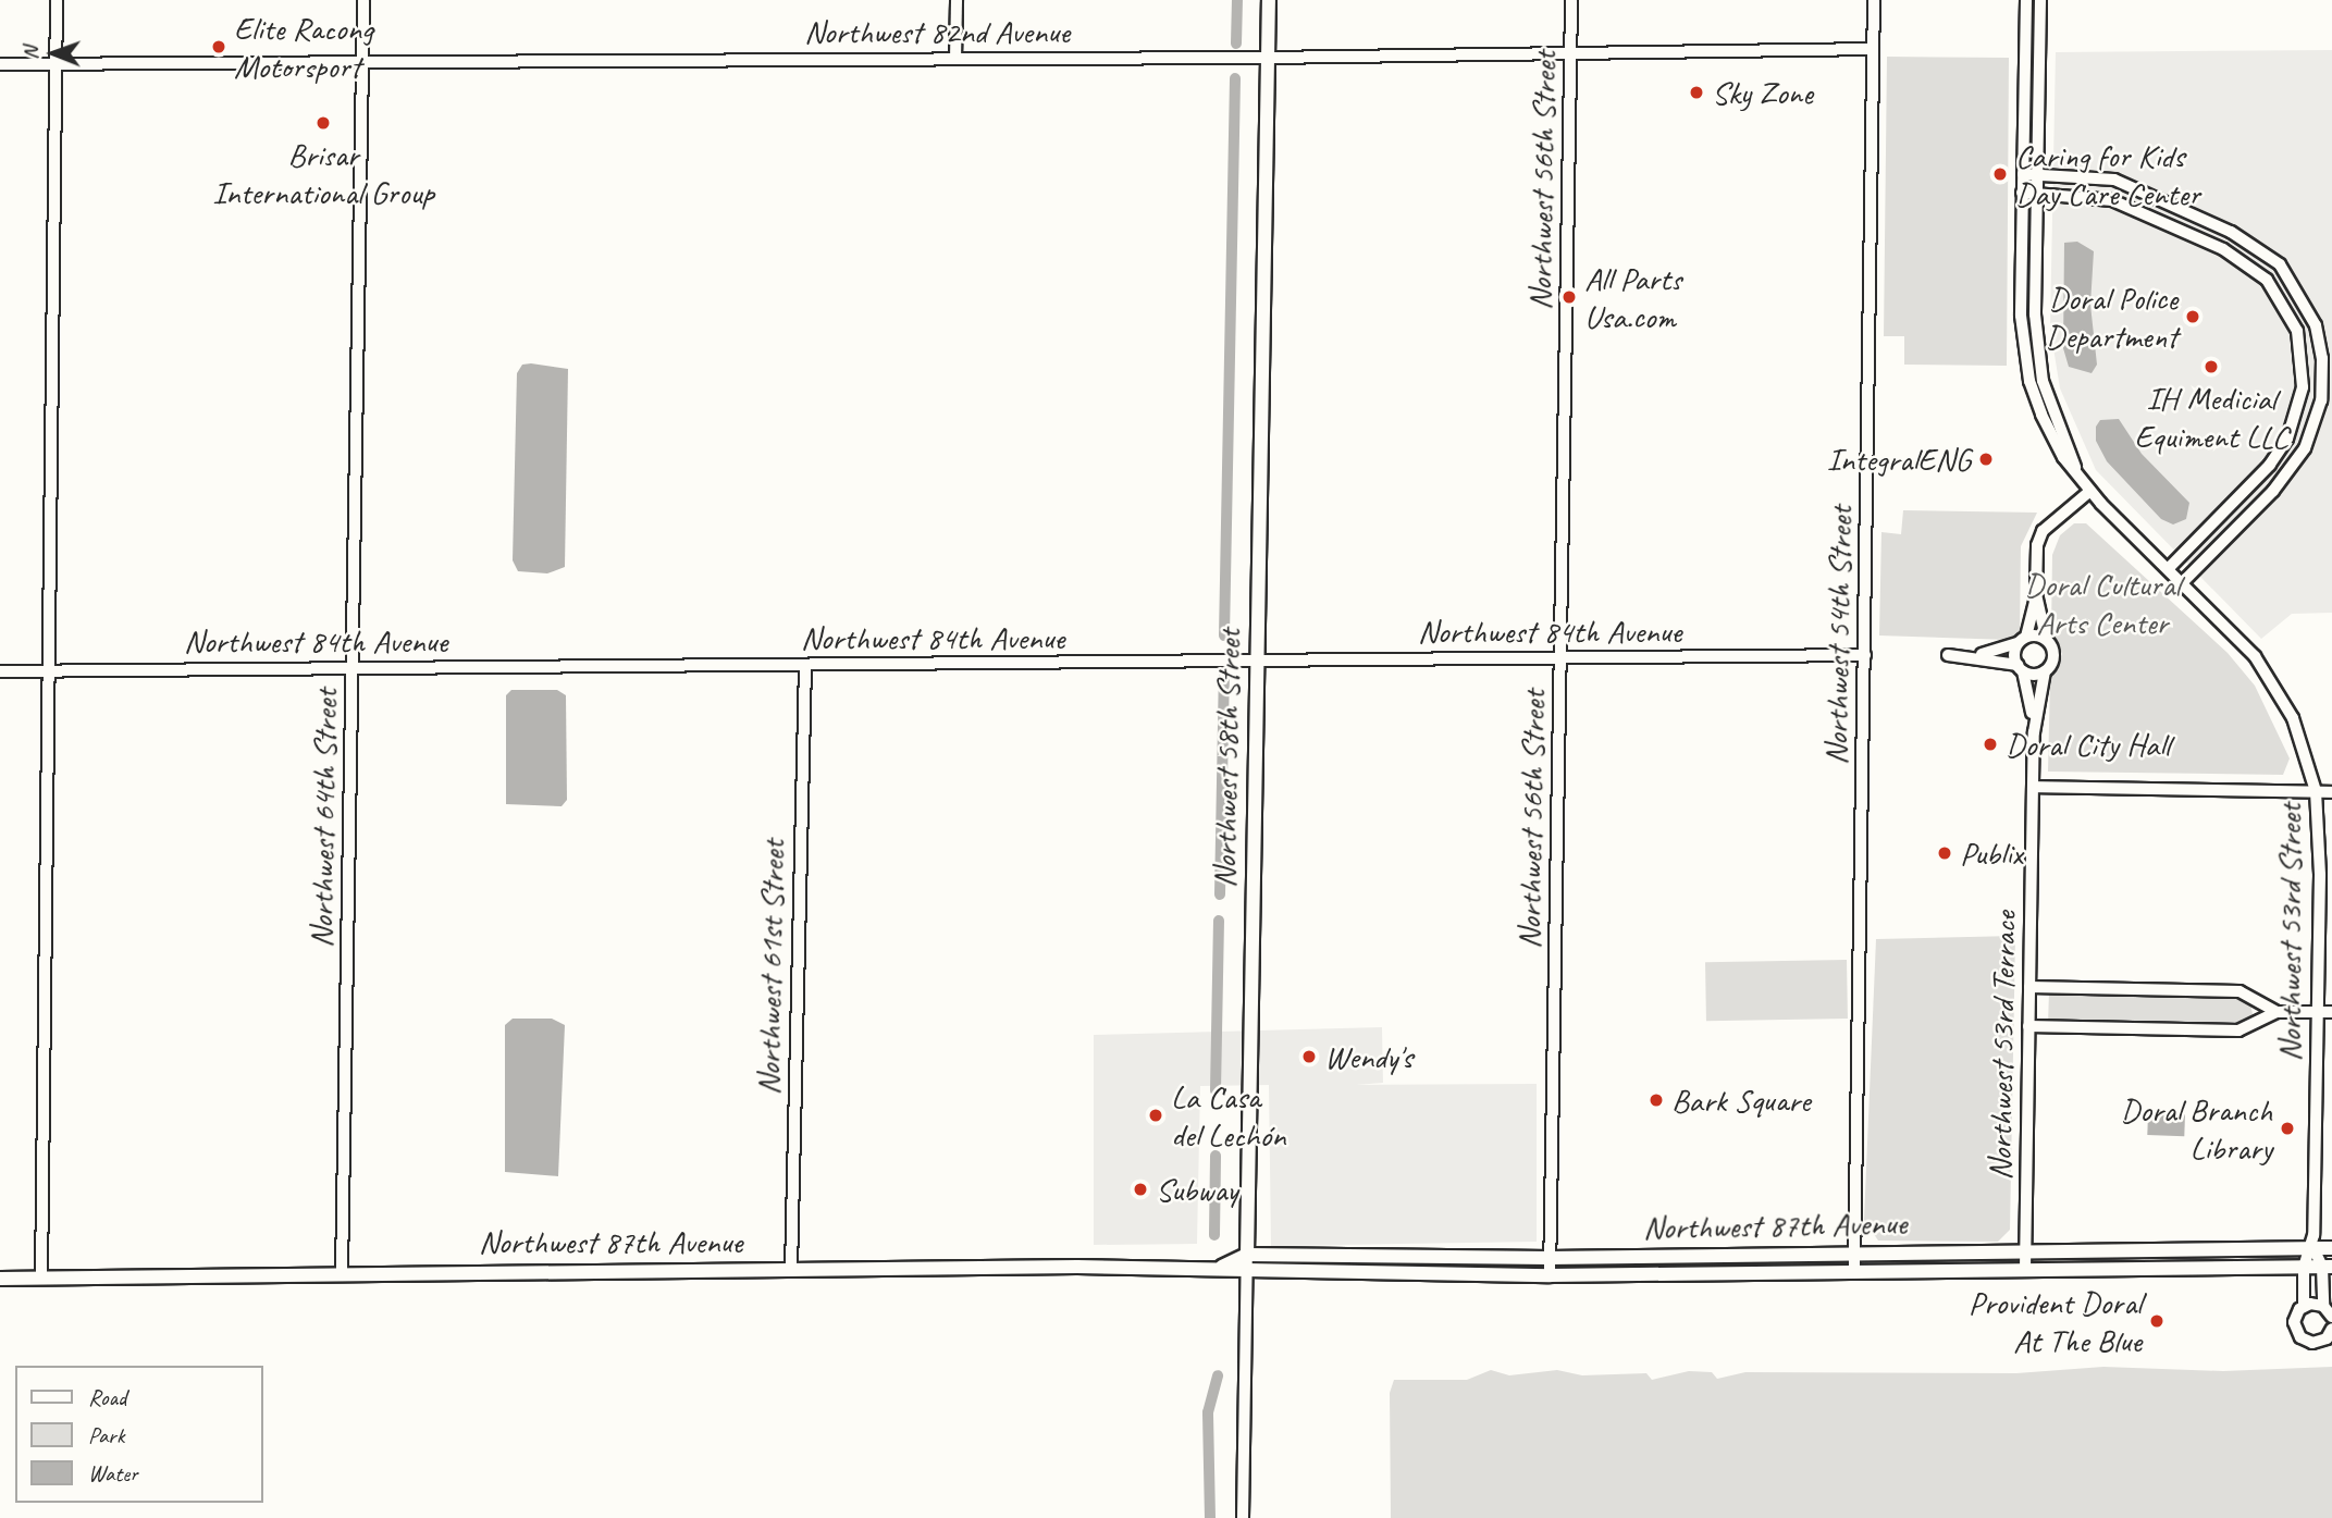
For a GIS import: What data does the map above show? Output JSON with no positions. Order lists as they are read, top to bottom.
{
  "streets": {
    "main road": ["Northwest 58th Street", "Northwest 87th Avenue"],
    "street": [
      "Northwest 82nd Avenue",
      "Northwest 56th Street",
      "Northwest 84th Avenue",
      "Northwest 54th Street",
      "Northwest 64th Street",
      "Northwest 53rd Street",
      "Northwest 61st Street",
      "Northwest 53rd Terrace"
    ]
  },
  "crossings": [
    ["Northwest 82nd Avenue", "Northwest 56th Street"],
    ["Northwest 82nd Avenue", "Northwest 54th Street"],
    ["Northwest 82nd Avenue", "Northwest 58th Street"],
    ["Northwest 82nd Avenue", "Northwest 64th Street"],
    ["Northwest 56th Street", "Northwest 84th Avenue"],
    ["Northwest 56th Street", "Northwest 87th Avenue"],
    ["Northwest 84th Avenue", "Northwest 54th Street"],
    ["Northwest 84th Avenue", "Northwest 58th Street"],
    ["Northwest 84th Avenue", "Northwest 64th Street"],
    ["Northwest 84th Avenue", "Northwest 61st Street"],
    ["Northwest 54th Street", "Northwest 87th Avenue"],
    ["Northwest 58th Street", "Northwest 87th Avenue"],
    ["Northwest 64th Street", "Northwest 87th Avenue"],
    ["Northwest 53rd Street", "Northwest 87th Avenue"],
    ["Northwest 61st Street", "Northwest 87th Avenue"],
    ["Northwest 53rd Terrace", "Northwest 87th Avenue"]
  ],
  "parks": ["Doral Cultural Arts Center"],
  "places": [
    "Elite Racong Motorsport",
    "Sky Zone",
    "Brisar International Group",
    "Caring for Kids Day Care Center",
    "All Parts Usa.com",
    "Doral Police Department",
    "IH Medicial Equiment LLC",
    "IntegralENG",
    "Doral City Hall",
    "Publix",
    "Wendy's",
    "Bark Square",
    "La Casa del Lechón",
    "Doral Branch Library",
    "Subway",
    "Provident Doral At The Blue"
  ],
  "legend": ["Road", "Park", "Water"],
  "north": "left"
}
